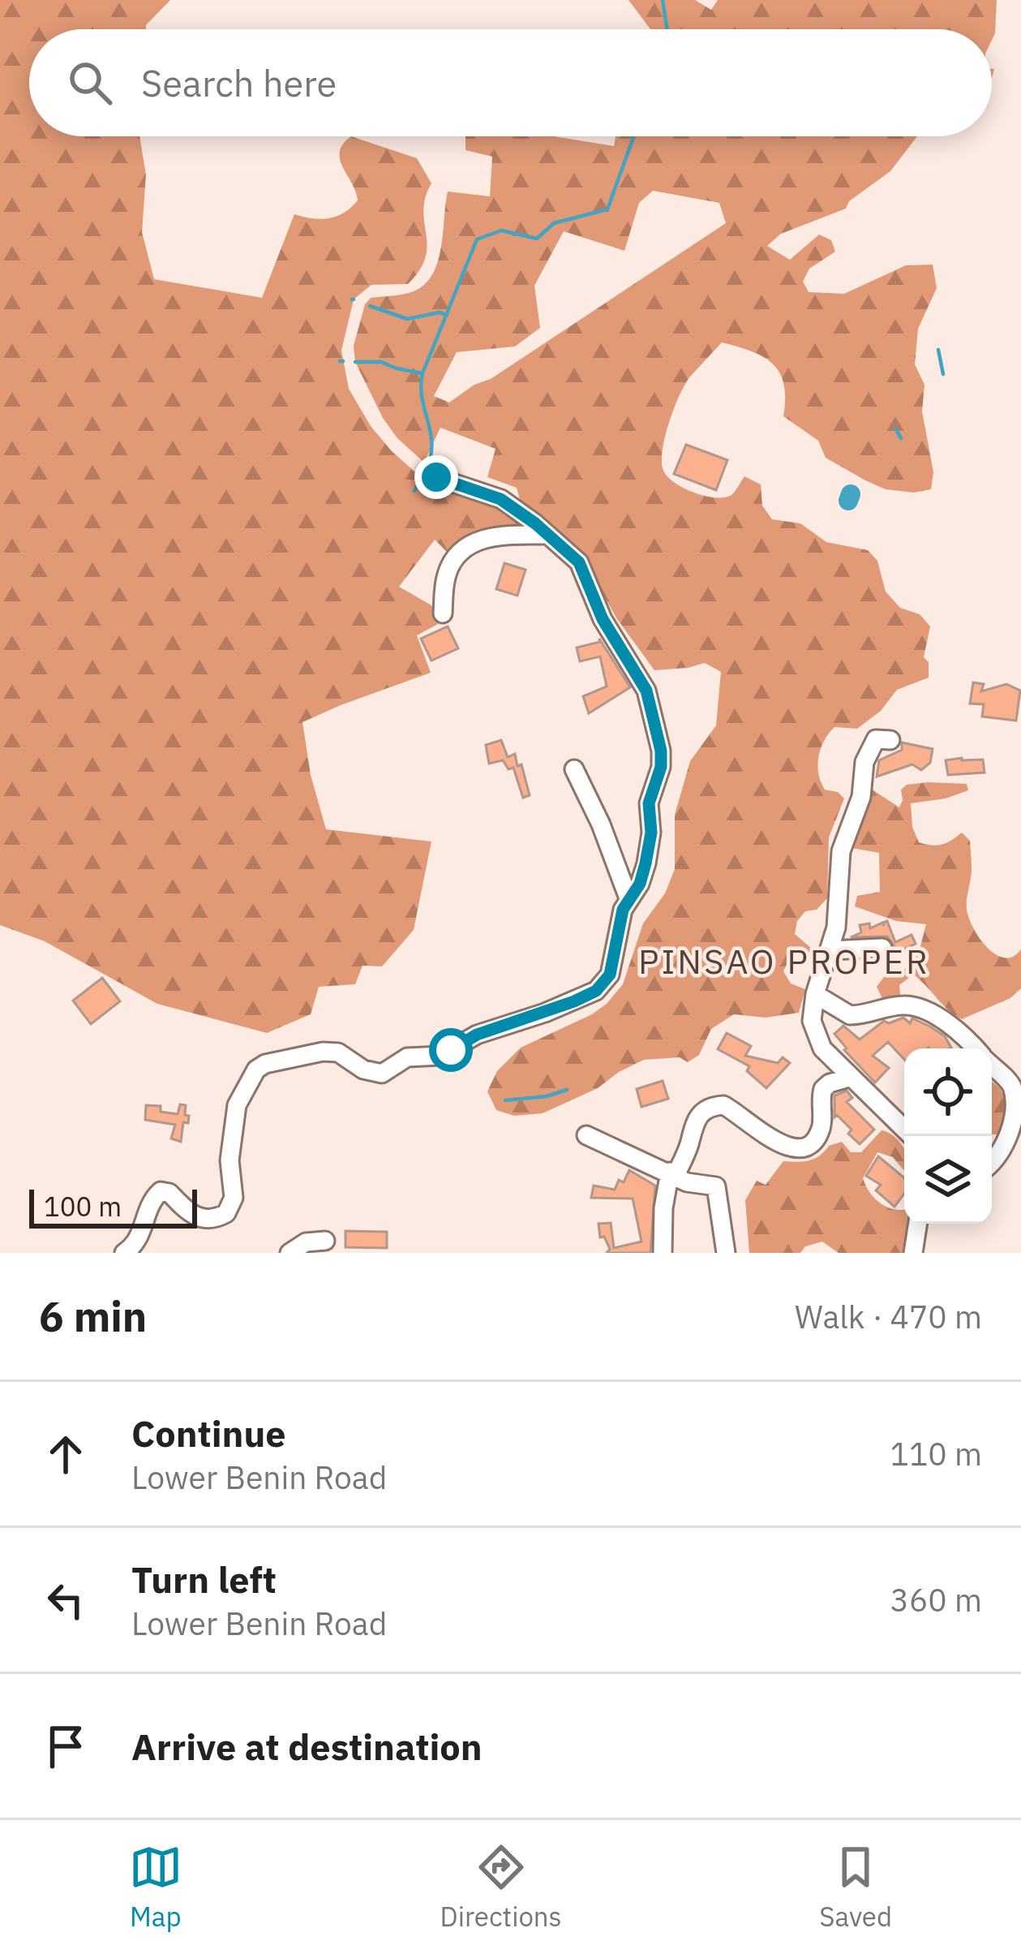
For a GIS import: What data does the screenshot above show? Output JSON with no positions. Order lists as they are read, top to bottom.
{
  "districts": ["PINSAO PROPER"],
  "scale_bar": "100 m",
  "page": {
    "search": "Search here",
    "scale": "100 m",
    "heading": ["6 min", "Walk · 470 m"],
    "list": [
      ["Continue", "Lower Benin Road", "110 m"],
      ["Turn left", "Lower Benin Road", "360 m"],
      "Arrive at destination"
    ],
    "nav": ["Map", "Directions", "Saved"]
  }
}
